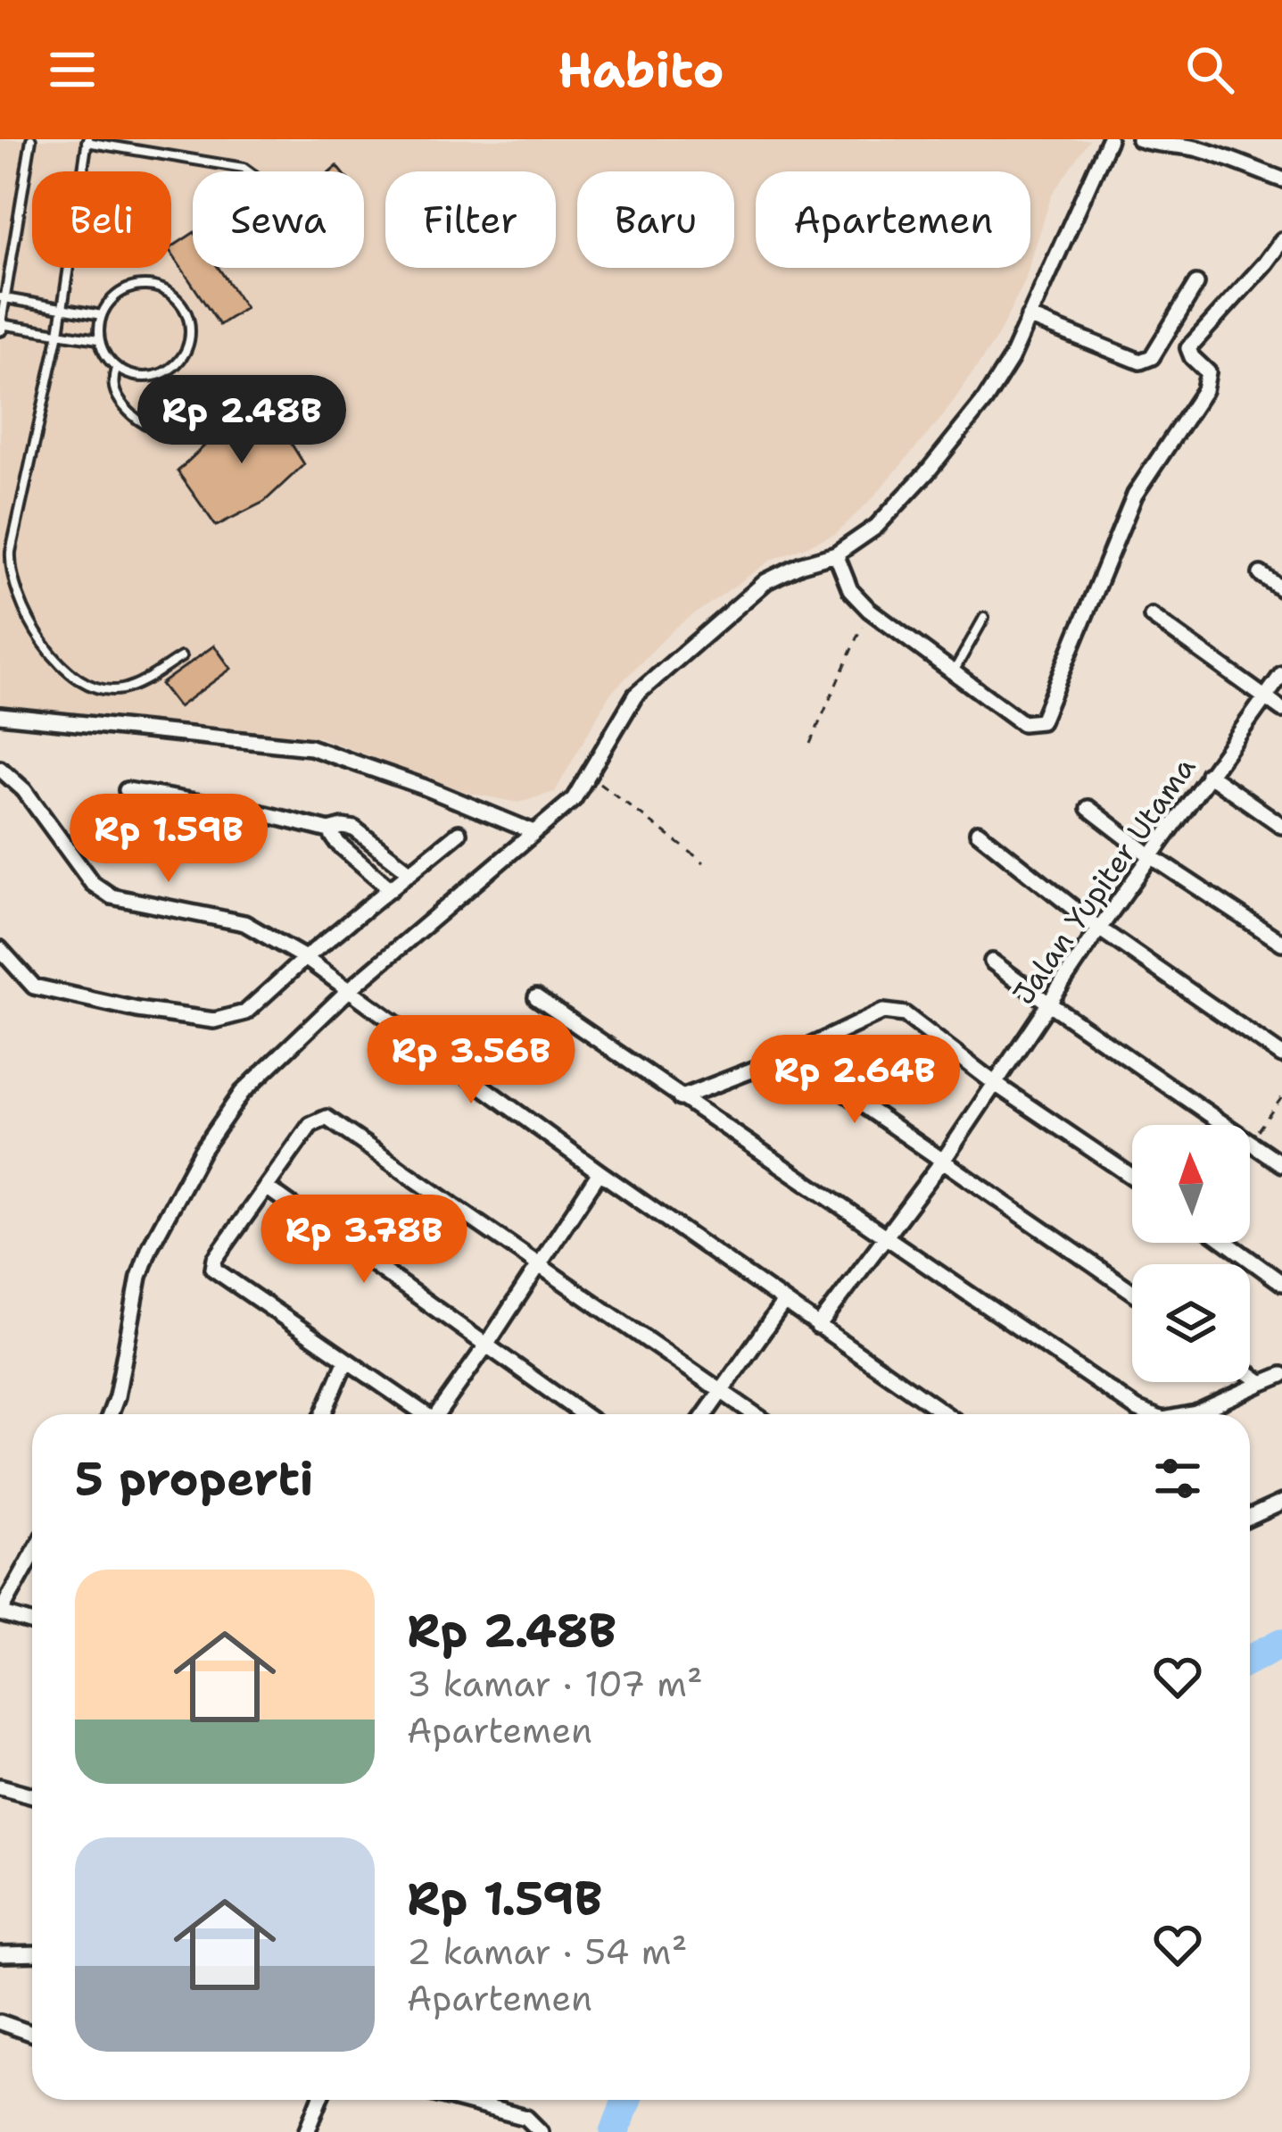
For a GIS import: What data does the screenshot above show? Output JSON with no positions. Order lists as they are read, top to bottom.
{
  "streets": {
    "street": ["Jalan Yupiter Utama"]
  },
  "north": "top",
  "page": {
    "header": "Habito",
    "chip": [
      "Beli",
      "Sewa",
      "Filter",
      "Baru",
      "Apartemen"
    ],
    "price": [
      "Rp 2.48B",
      "Rp 1.59B",
      "Rp 3.56B",
      "Rp 2.64B",
      "Rp 3.78B"
    ],
    "heading": "5 properti",
    "list": [
      {
        "name": "Rp 2.48B",
        "note": "3 kamar · 107 m² · Apartemen"
      },
      {
        "name": "Rp 1.59B",
        "note": "2 kamar · 54 m² · Apartemen"
      }
    ]
  }
}
